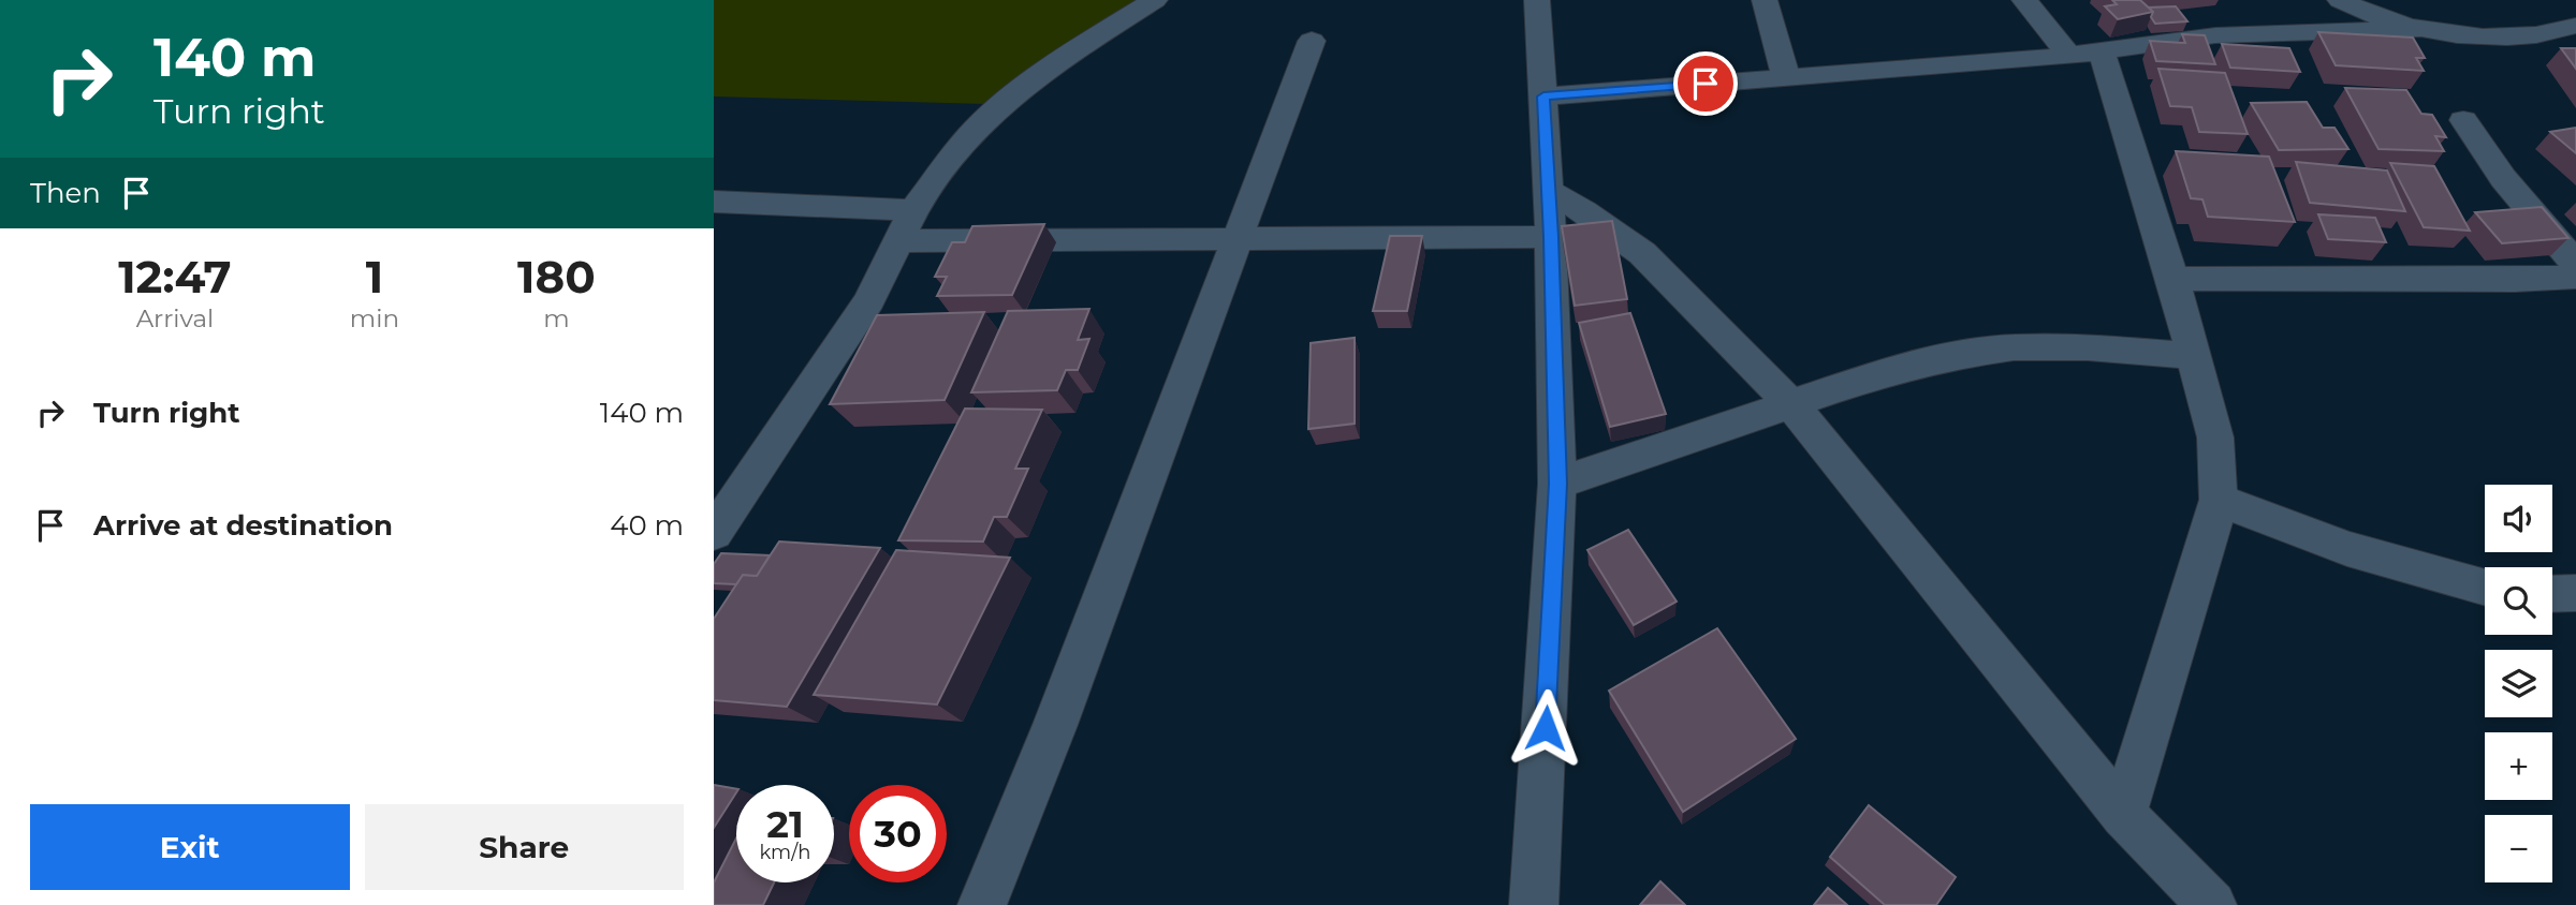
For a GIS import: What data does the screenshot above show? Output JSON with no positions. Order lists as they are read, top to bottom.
{
  "page": {
    "turn": ["140 m", "Turn right"],
    "then": "Then",
    "eta": [
      "12:47",
      "Arrival",
      "1",
      "min",
      "180",
      "m"
    ],
    "list": [
      {
        "name": "Turn right",
        "value": "140 m"
      },
      {
        "name": "Arrive at destination",
        "value": "40 m"
      }
    ],
    "map_buttons": ["+", "−"],
    "speed": "21 km/h",
    "limit": "30",
    "buttons": ["Exit", "Share"]
  }
}
